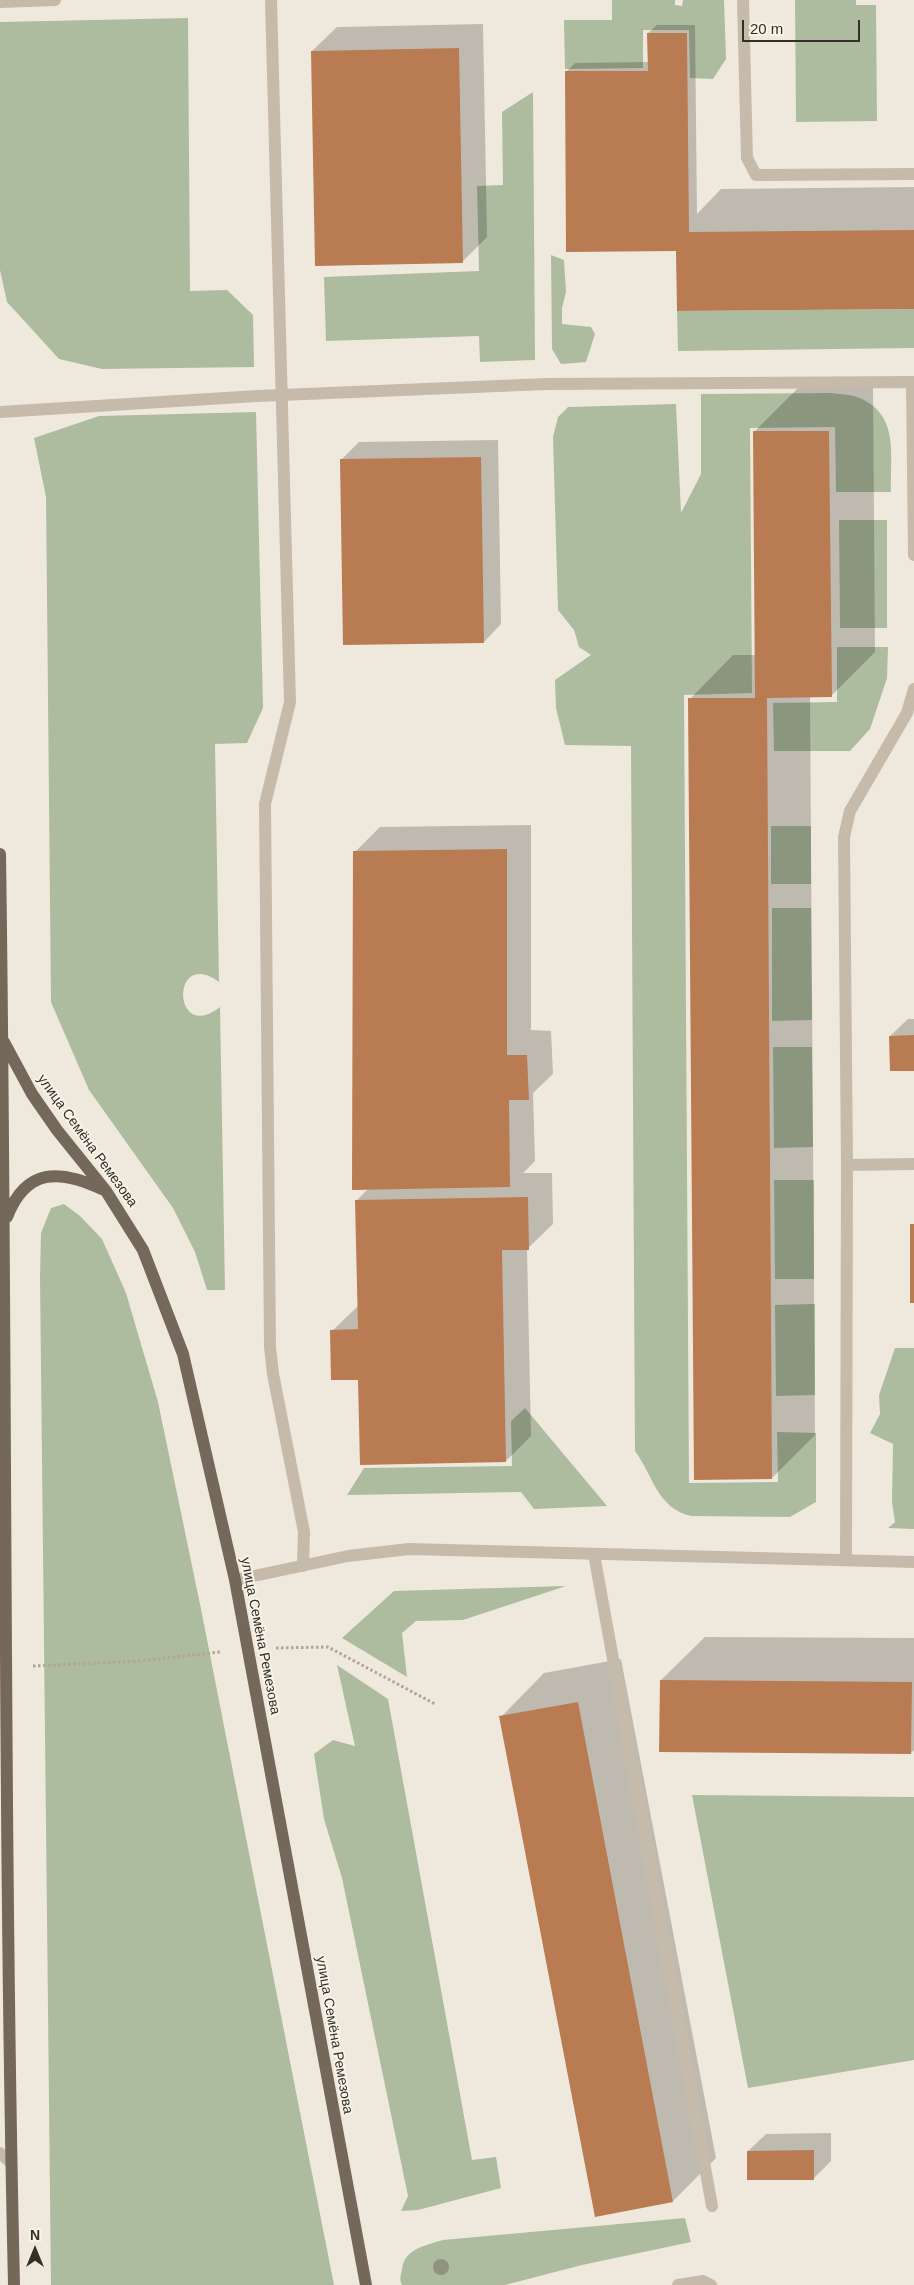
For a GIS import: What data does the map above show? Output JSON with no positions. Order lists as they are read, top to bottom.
{
  "streets": {
    "main road": ["улица Семёна Ремезова"]
  },
  "scale_bar": "20 m",
  "north": "top"
}
